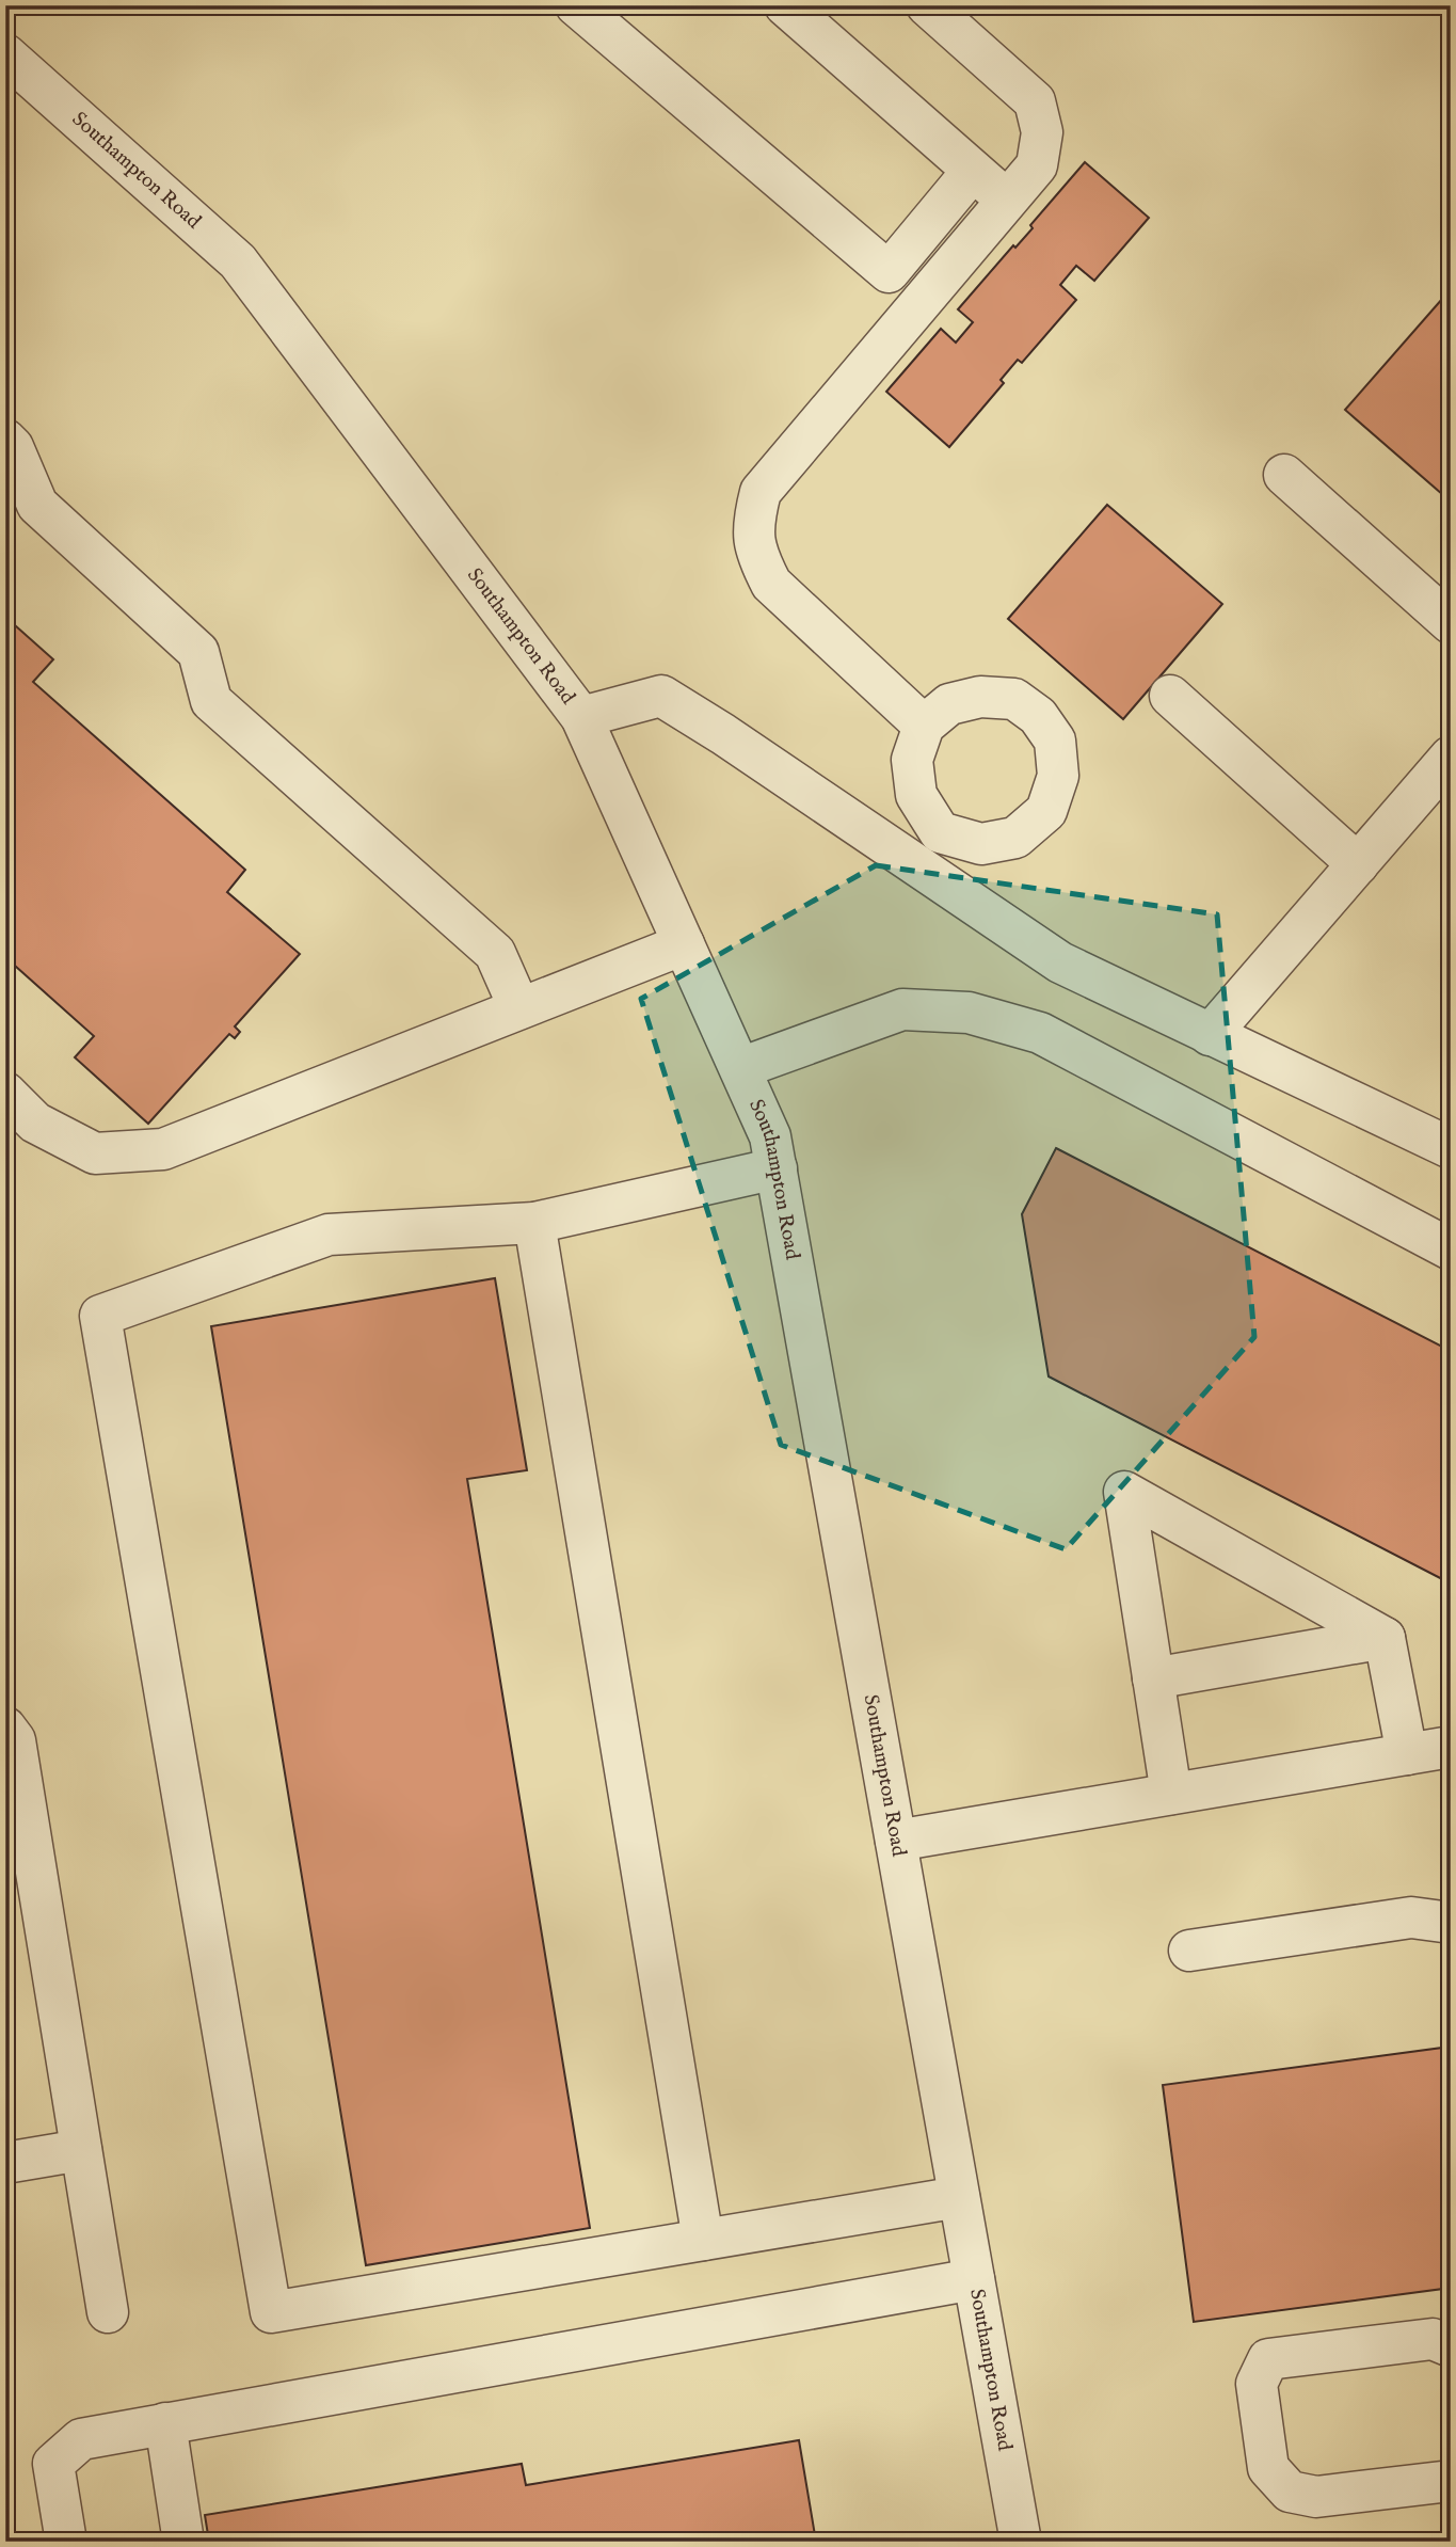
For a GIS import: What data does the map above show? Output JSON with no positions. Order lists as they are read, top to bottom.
{
  "streets": {
    "street": ["Southampton Road"]
  }
}
